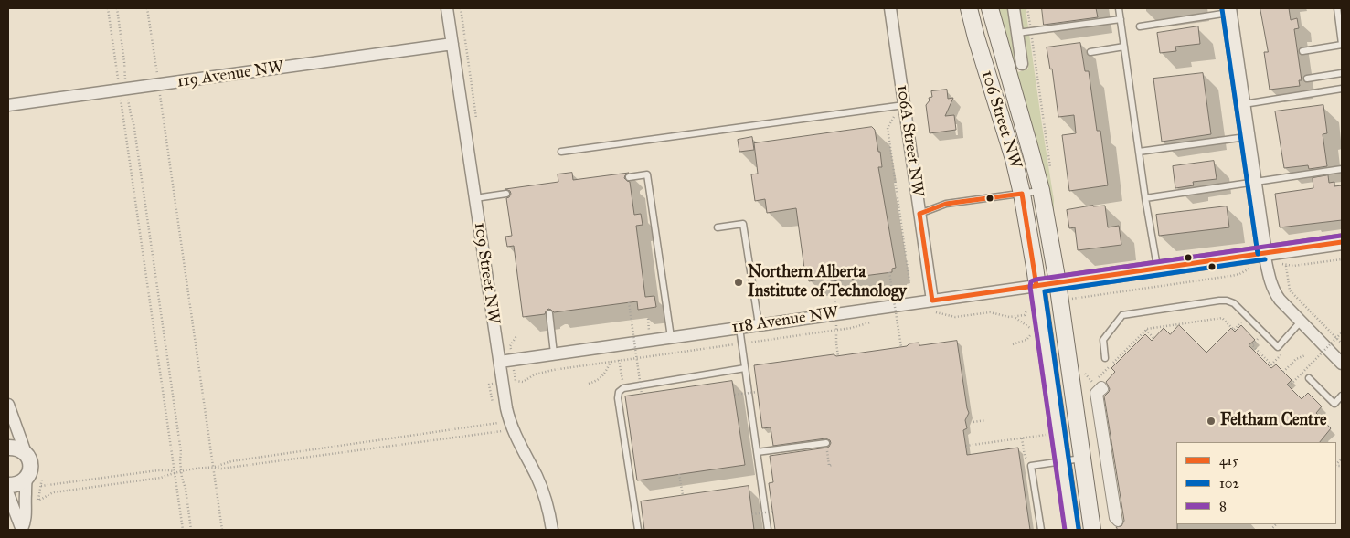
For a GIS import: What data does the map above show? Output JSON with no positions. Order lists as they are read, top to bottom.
{
  "streets": {
    "main road": ["106 Street NW"],
    "street": [
      "119 Avenue NW",
      "106A Street NW",
      "109 Street NW",
      "118 Avenue NW"
    ]
  },
  "crossings": [
    ["119 Avenue NW", "109 Street NW"],
    ["106 Street NW", "118 Avenue NW"],
    ["106A Street NW", "118 Avenue NW"],
    ["109 Street NW", "118 Avenue NW"]
  ],
  "places": ["Northern Alberta Institute of Technology", "Feltham Centre"],
  "lines": ["transit line 102", "transit line 415", "transit line 8"],
  "legend": ["415", "102", "8"]
}
